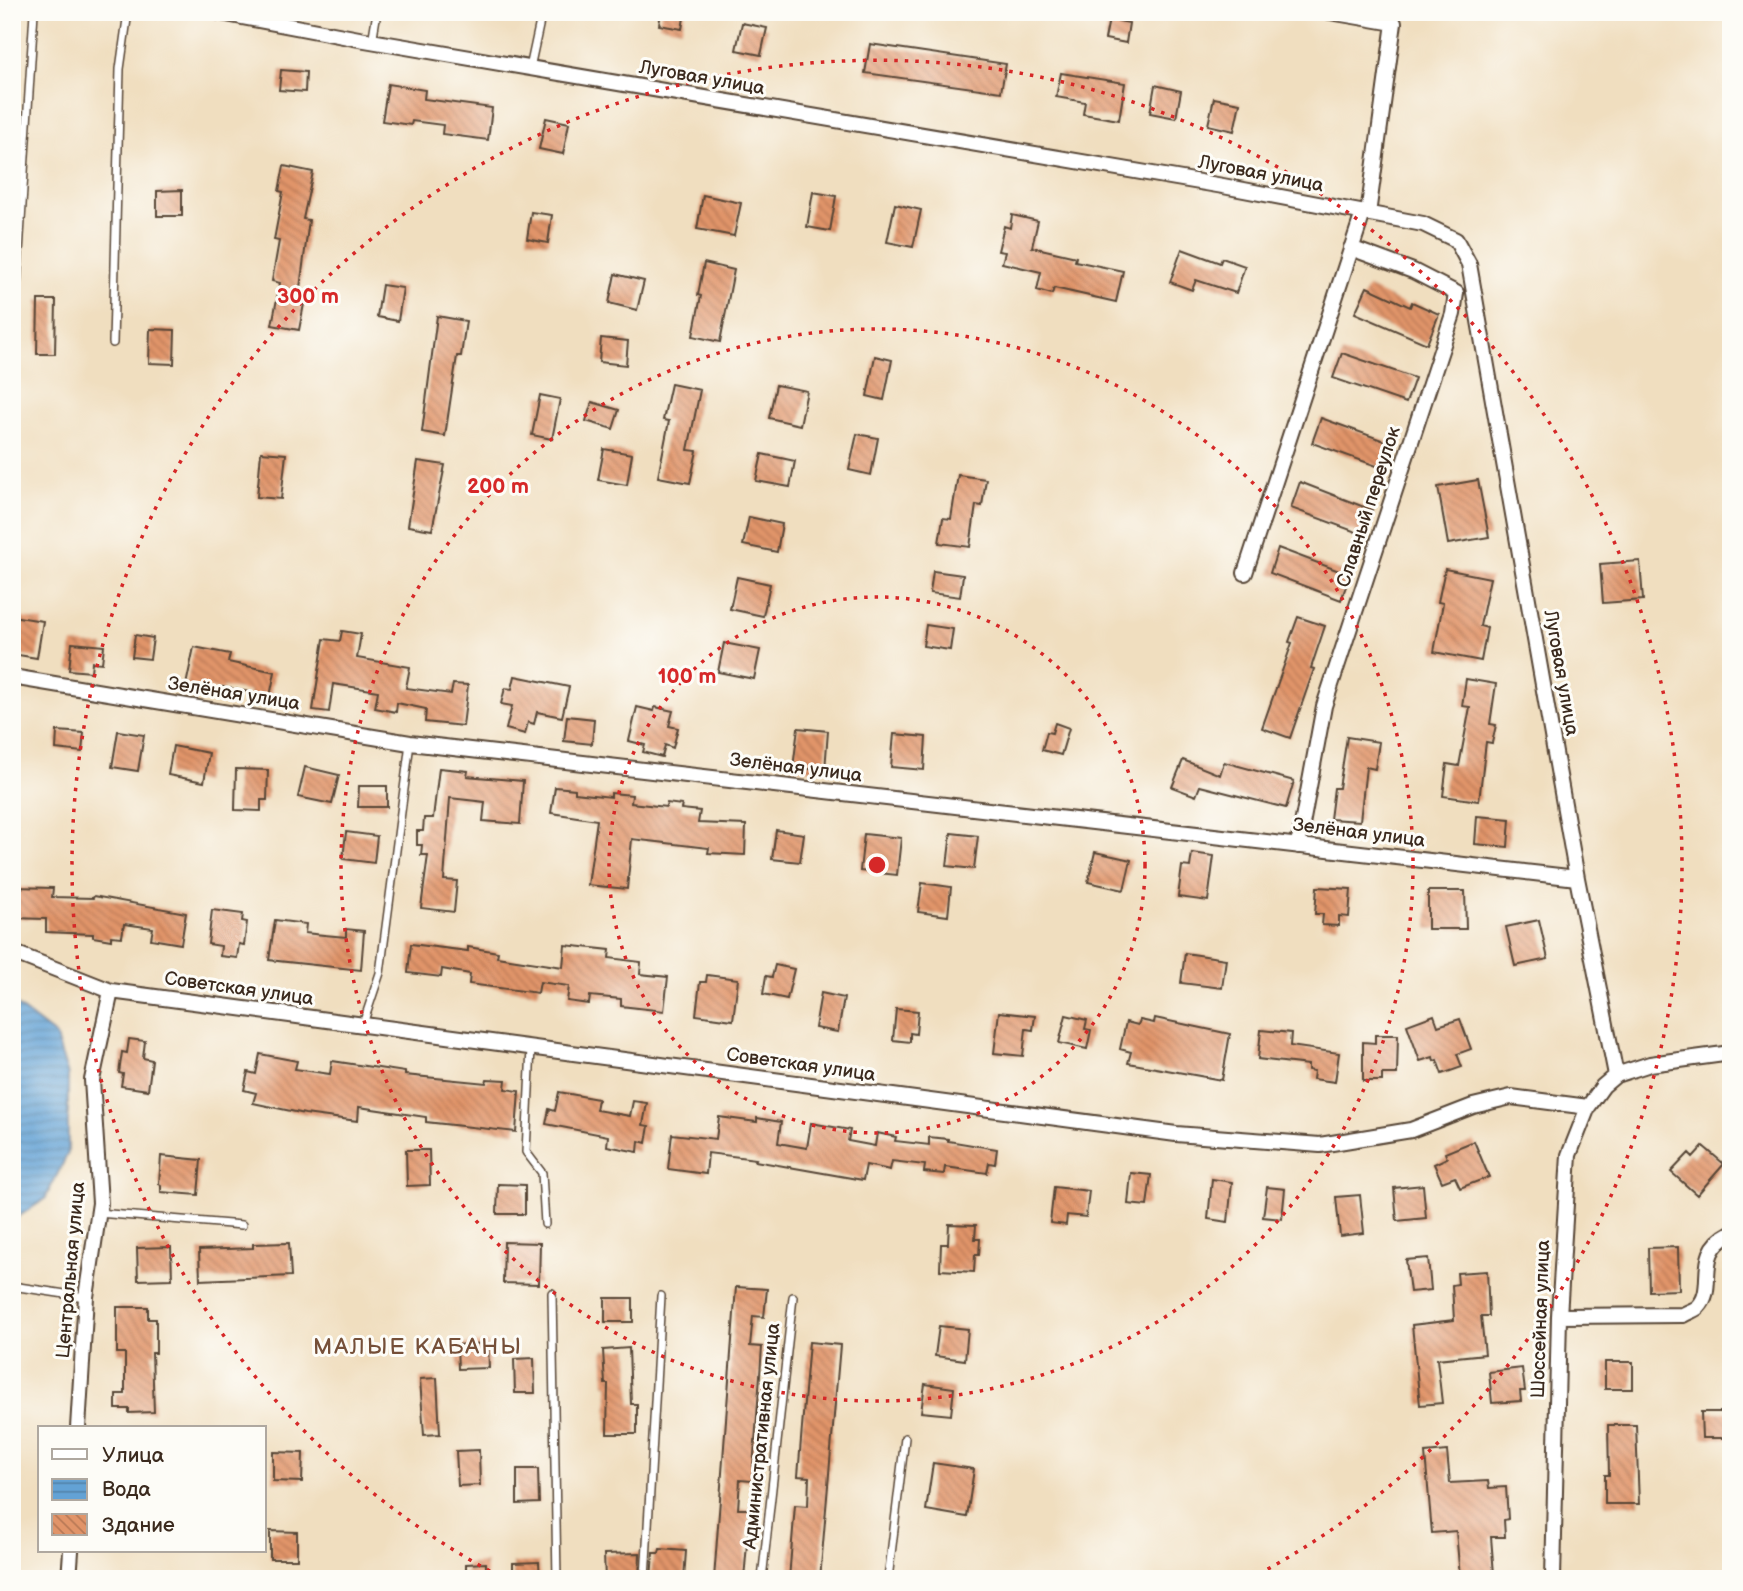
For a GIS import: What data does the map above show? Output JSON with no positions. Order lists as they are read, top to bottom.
{
  "streets": {
    "street": [
      "Луговая улица",
      "Славный переулок",
      "Зелёная улица",
      "Советская улица",
      "Центральная улица",
      "Шоссейная улица"
    ],
    "lane": ["Административная улица"]
  },
  "crossings": [
    ["Луговая улица", "Зелёная улица"],
    ["Луговая улица", "Шоссейная улица"],
    ["Славный переулок", "Зелёная улица"],
    ["Советская улица", "Центральная улица"],
    ["Советская улица", "Шоссейная улица"]
  ],
  "districts": ["МАЛЫЕ КАБАНЫ"],
  "legend": ["Улица", "Вода", "Здание"],
  "rings": ["300 m", "200 m", "100 m"]
}
